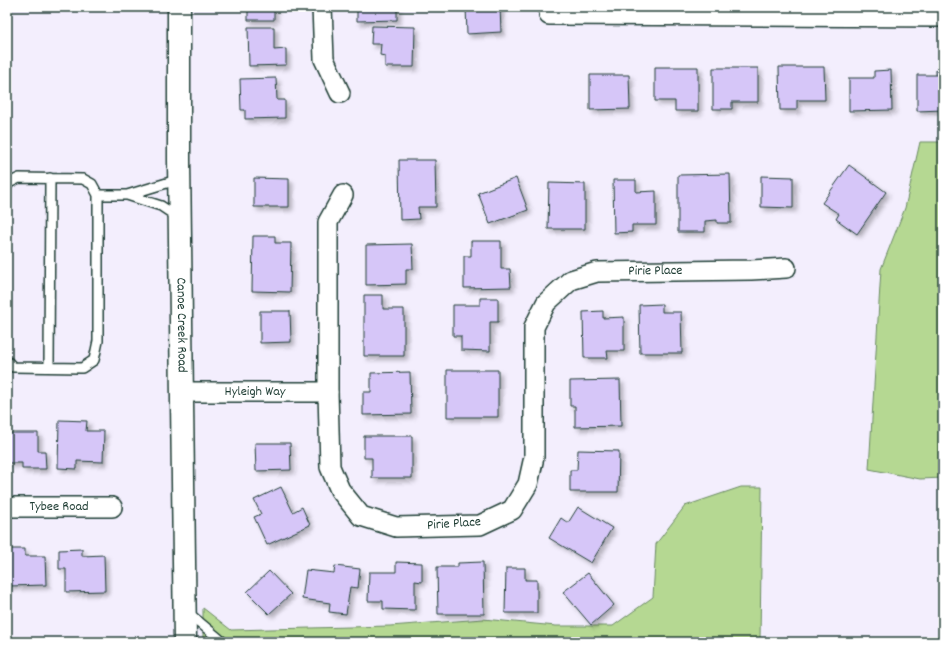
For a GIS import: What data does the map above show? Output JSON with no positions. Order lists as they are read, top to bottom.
{
  "streets": {
    "main road": ["Canoe Creek Road"],
    "street": ["Pirie Place", "Hyleigh Way", "Tybee Road"]
  },
  "crossings": [
    ["Pirie Place", "Hyleigh Way"],
    ["Canoe Creek Road", "Hyleigh Way"]
  ]
}
